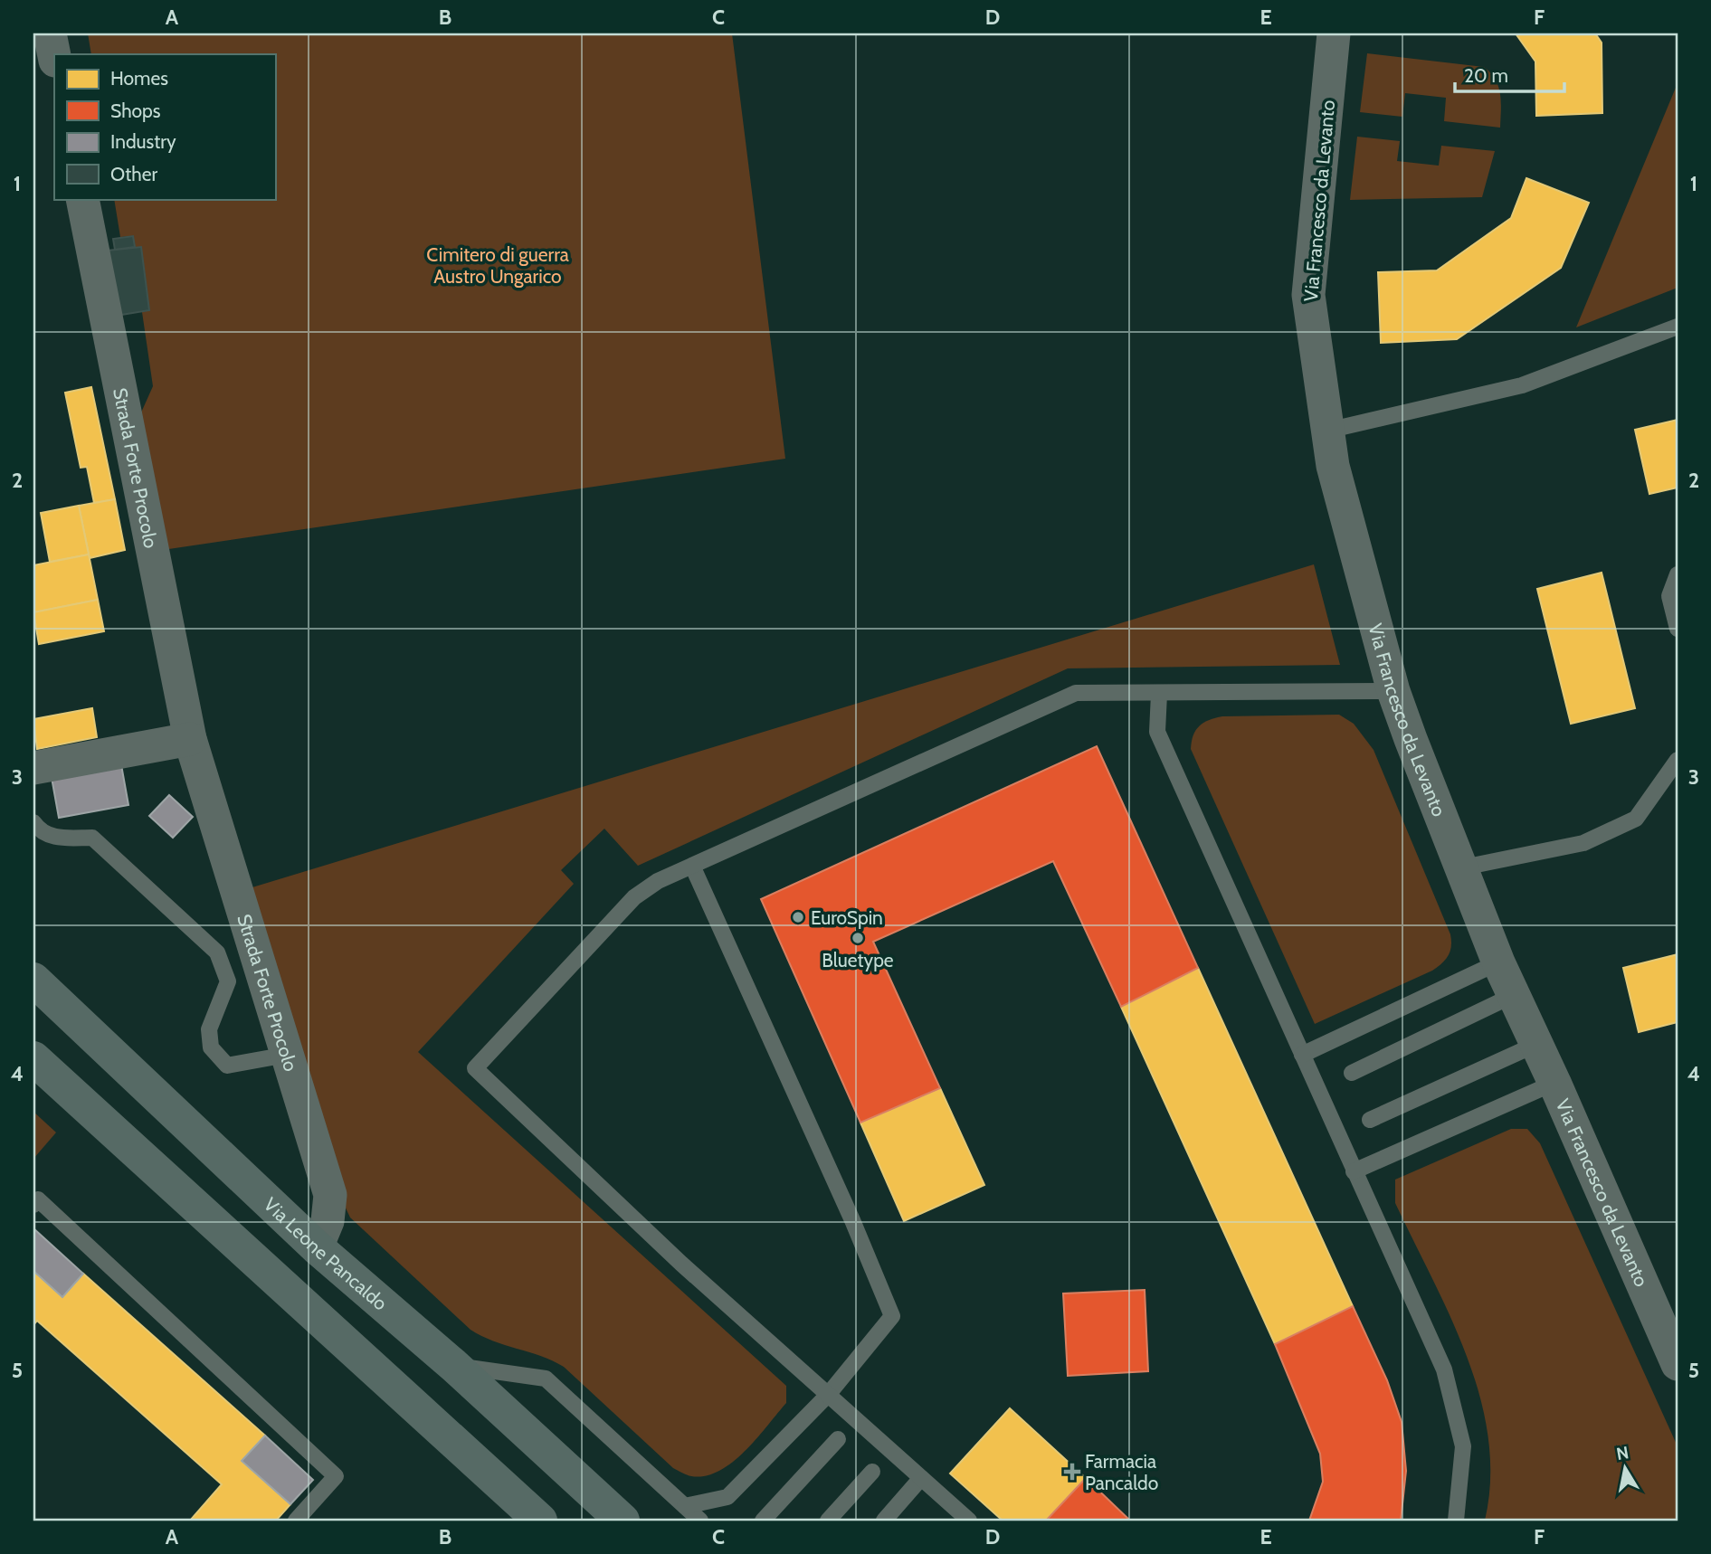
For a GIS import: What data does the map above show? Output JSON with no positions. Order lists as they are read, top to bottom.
{
  "streets": {
    "main road": ["Via Leone Pancaldo"],
    "street": ["Via Francesco da Levanto", "Strada Forte Procolo"]
  },
  "crossings": [
    ["Strada Forte Procolo", "Via Leone Pancaldo"]
  ],
  "parks": ["Cimitero di guerra Austro Ungarico"],
  "places": {
    "other": ["EuroSpin", "Bluetype"],
    "health": ["Farmacia Pancaldo"]
  },
  "legend": [
    "Homes",
    "Shops",
    "Industry",
    "Other"
  ],
  "scale_bar": "20 m",
  "north": "top",
  "grid": {
    "columns": [
      "A",
      "B",
      "C",
      "D",
      "E",
      "F"
    ],
    "rows": [
      "1",
      "2",
      "3",
      "4",
      "5"
    ]
  }
}
